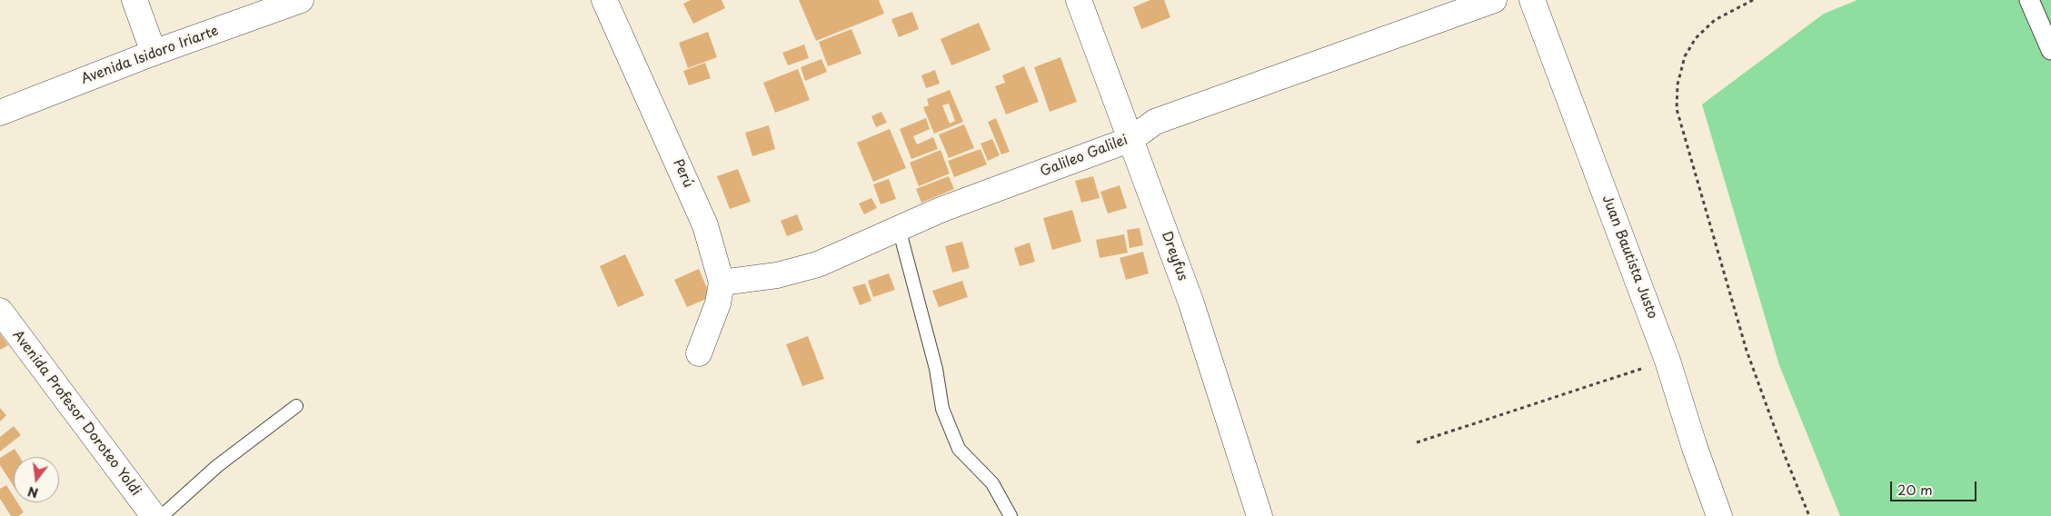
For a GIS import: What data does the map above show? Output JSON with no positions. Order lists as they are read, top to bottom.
{
  "streets": {
    "street": [
      "Avenida Isidoro Iriarte",
      "Galileo Galilei",
      "Perú",
      "Dreyfus",
      "Juan Bautista Justo",
      "Avenida Profesor Doroteo Yoldi"
    ]
  },
  "crossings": [
    ["Galileo Galilei", "Perú"],
    ["Galileo Galilei", "Dreyfus"]
  ],
  "scale_bar": "20 m",
  "north": "bottom"
}
